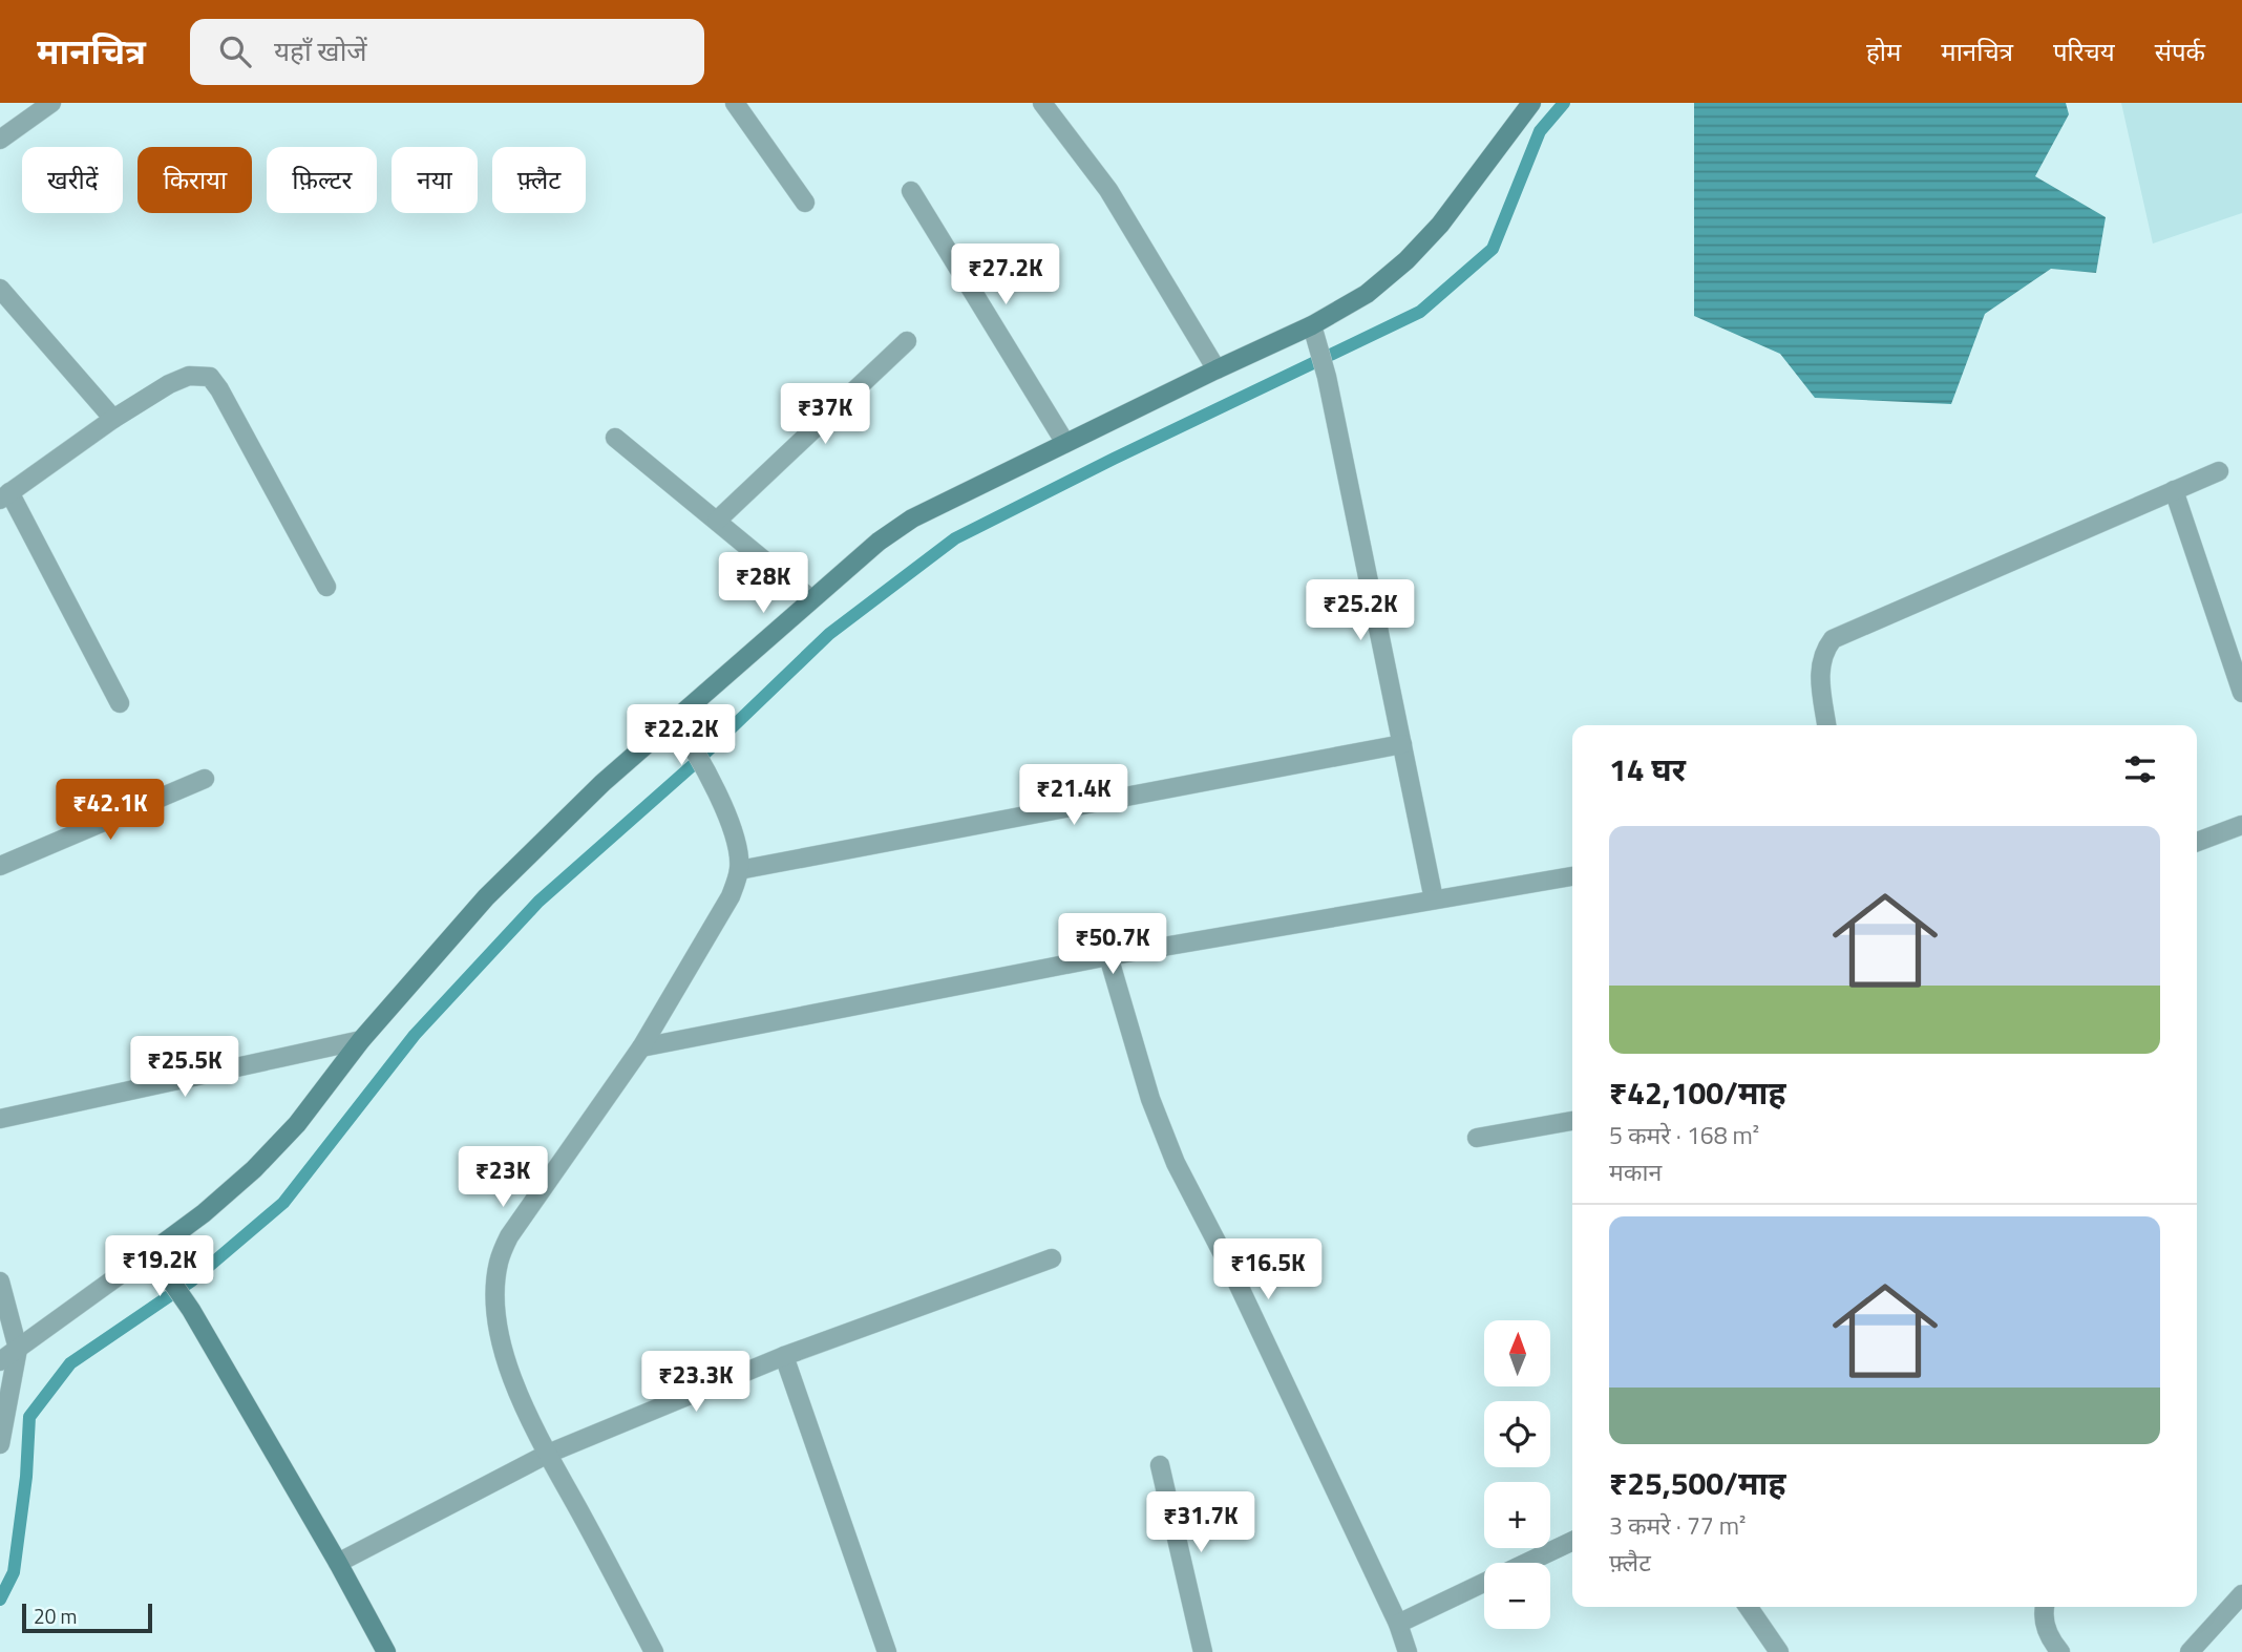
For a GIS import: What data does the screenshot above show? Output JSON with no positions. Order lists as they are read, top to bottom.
{
  "scale_bar": "20 m",
  "north": "top",
  "page": {
    "header": "मानचित्र",
    "search": "यहाँ खोजें",
    "nav": [
      "होम",
      "मानचित्र",
      "परिचय",
      "संपर्क"
    ],
    "chip": [
      "खरीदें",
      "किराया",
      "फ़िल्टर",
      "नया",
      "फ़्लैट"
    ],
    "price": [
      "₹27.2K",
      "₹37K",
      "₹28K",
      "₹25.2K",
      "₹22.2K",
      "₹21.4K",
      "₹42.1K",
      "₹50.7K",
      "₹25.5K",
      "₹23K",
      "₹19.2K",
      "₹16.5K",
      "₹23.3K",
      "₹31.7K"
    ],
    "heading": "14 घर",
    "list": [
      {
        "name": "₹42,100/माह",
        "note": "5 कमरे · 168 m² · मकान"
      },
      {
        "name": "₹25,500/माह",
        "note": "3 कमरे · 77 m² · फ़्लैट"
      }
    ],
    "map_buttons": ["+", "−"],
    "scale": "20 m"
  }
}
